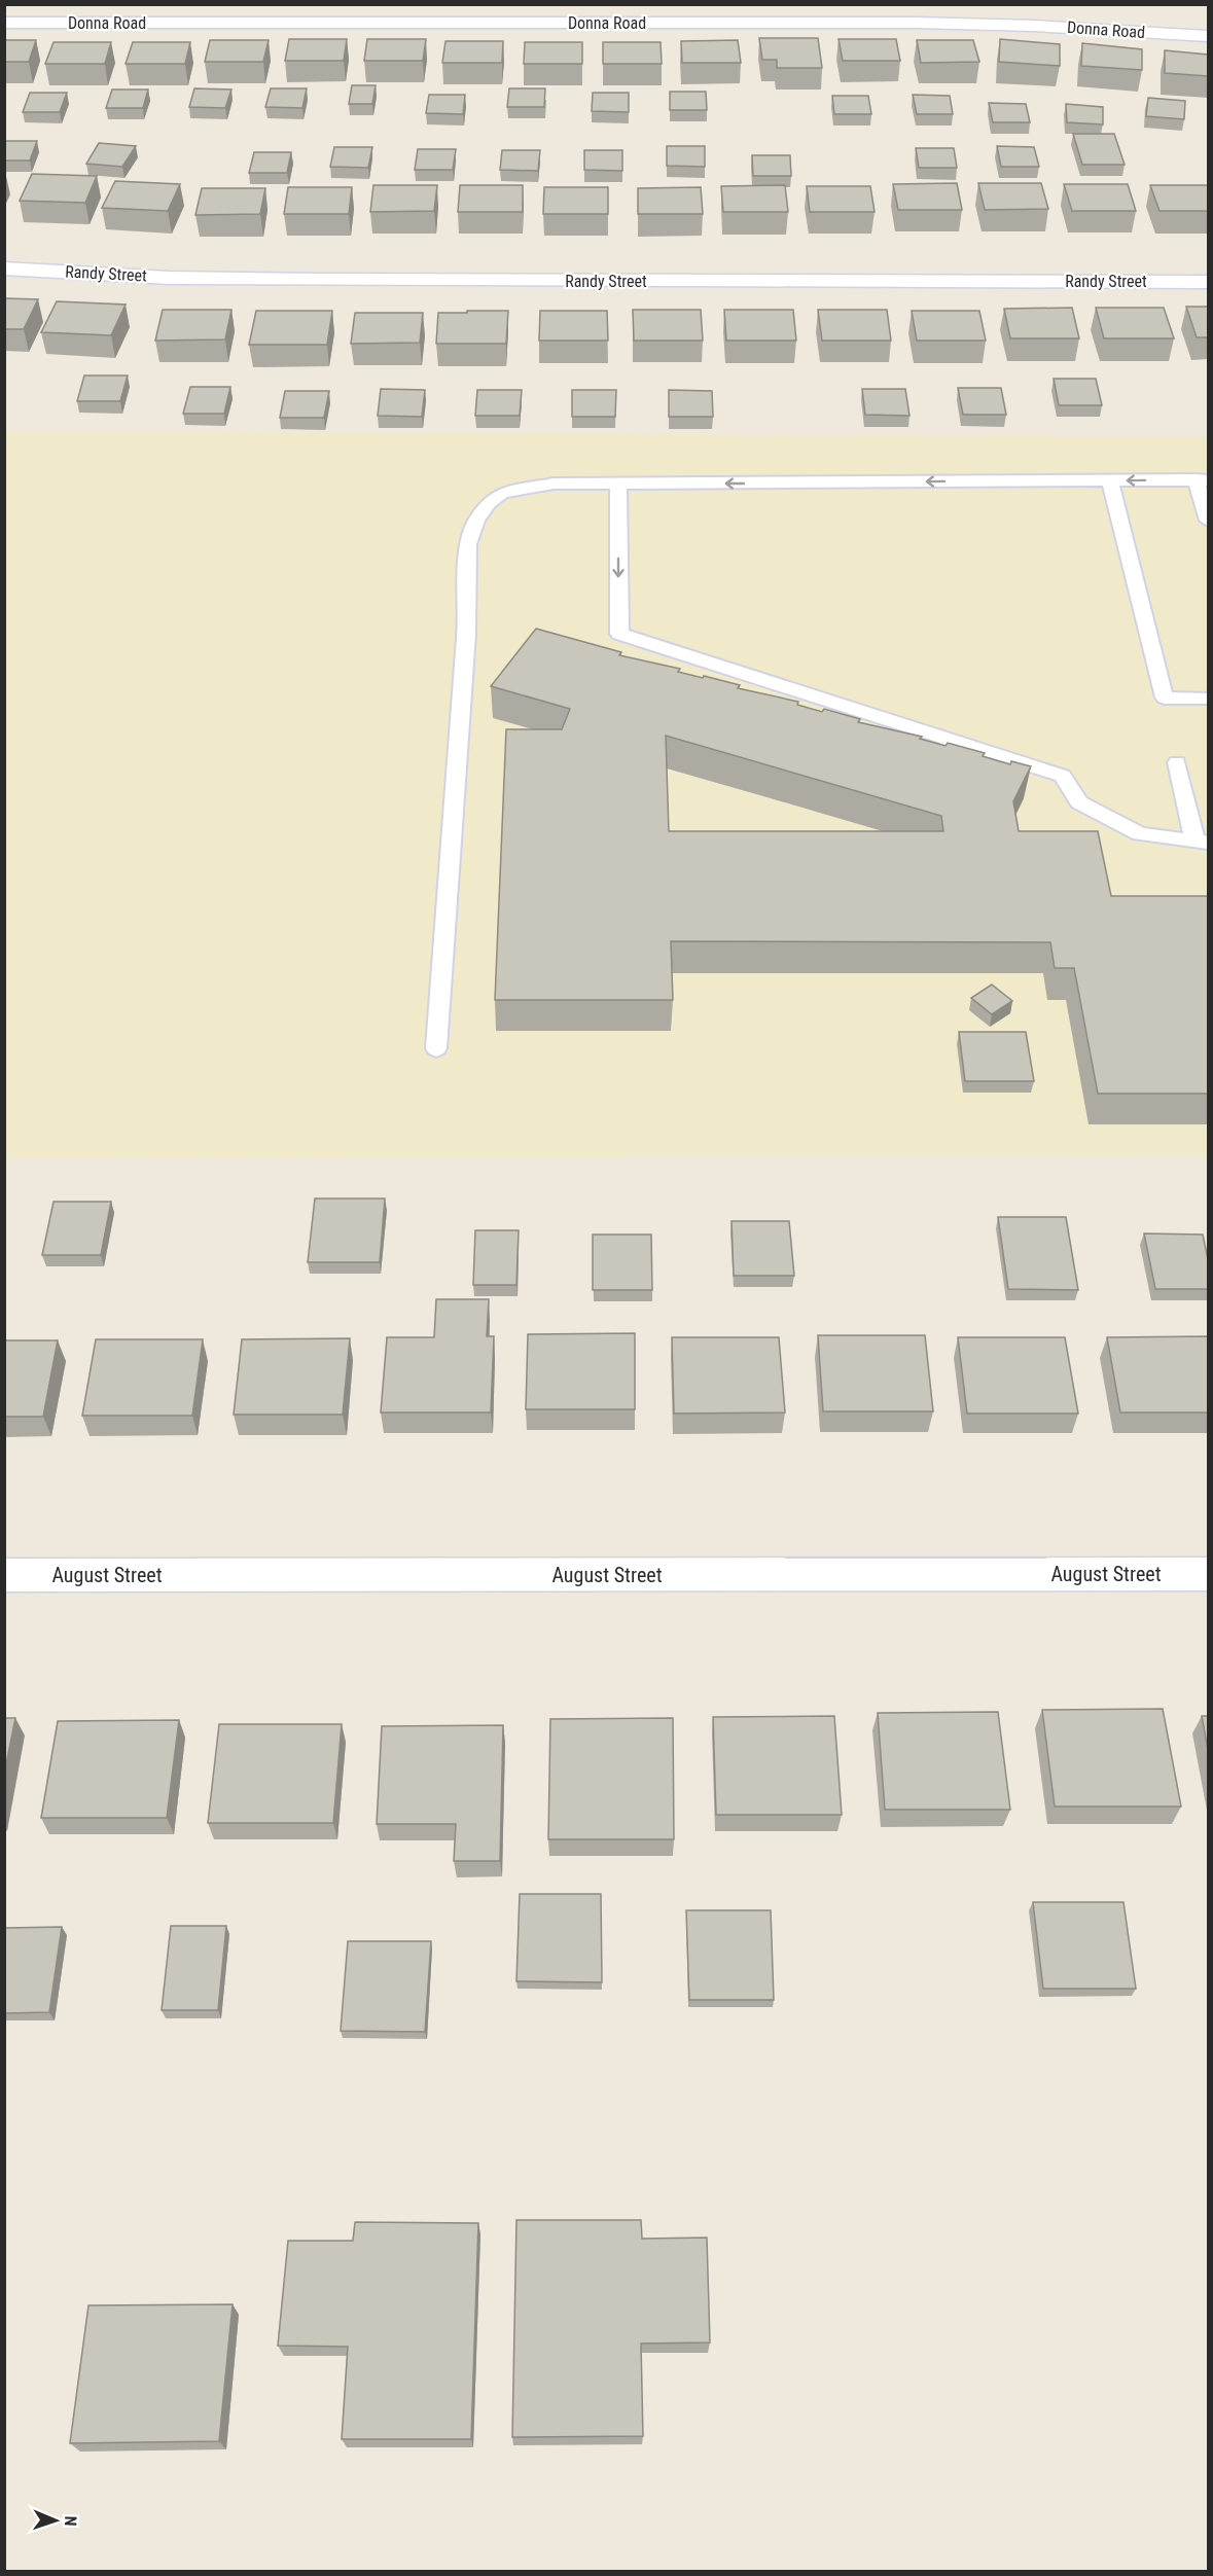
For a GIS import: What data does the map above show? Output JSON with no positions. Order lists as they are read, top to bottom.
{
  "streets": {
    "street": ["Donna Road", "Randy Street", "August Street"]
  },
  "north": "right"
}
